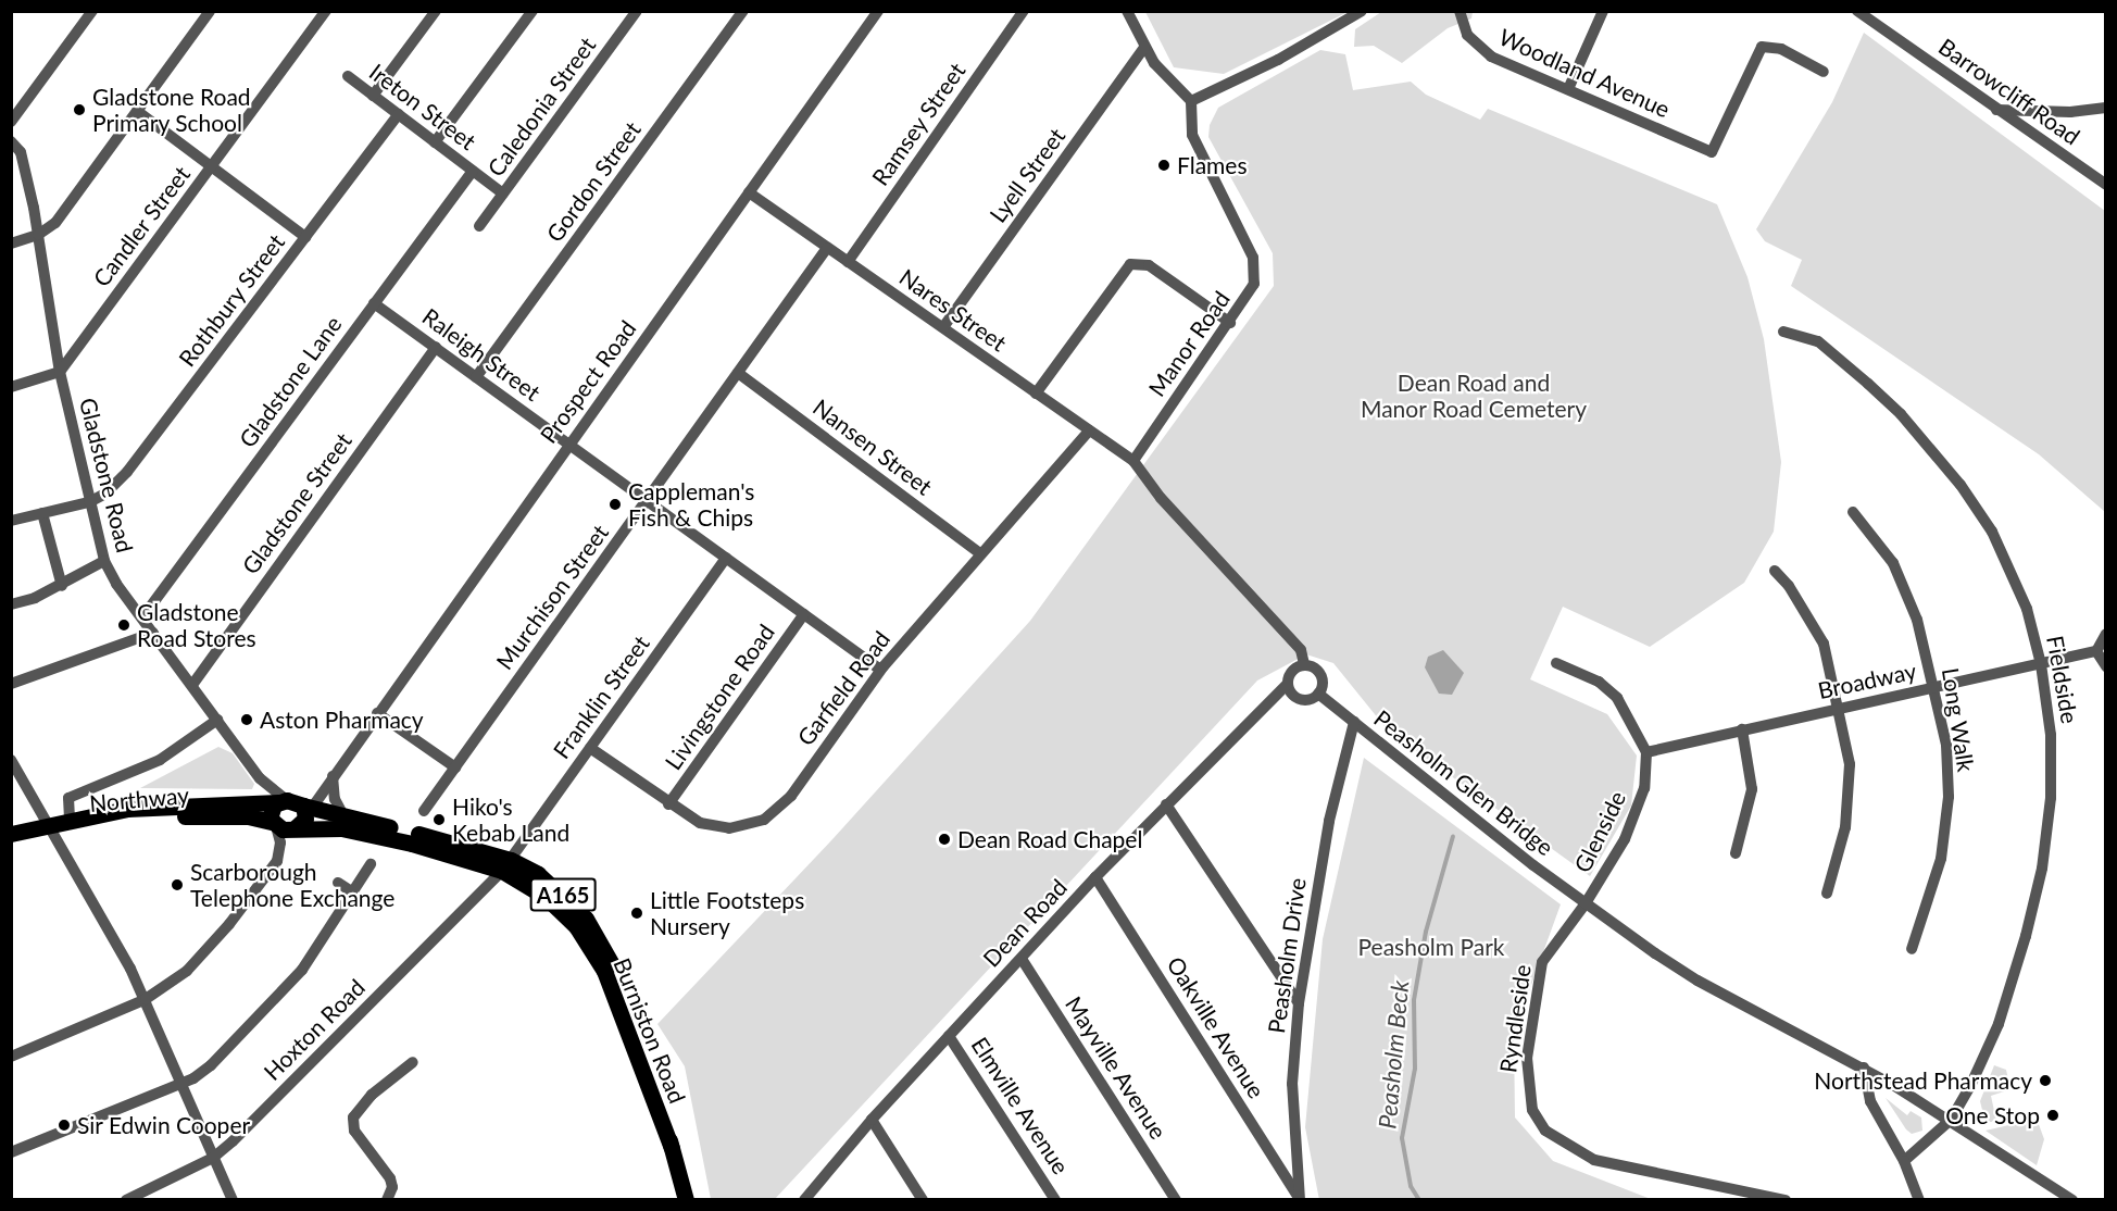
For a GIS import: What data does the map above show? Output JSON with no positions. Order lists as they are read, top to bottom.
{
  "streets": {
    "main road": ["Northway", "A165", "Burniston Road"],
    "street": [
      "Woodland Avenue",
      "Barrowcliff Road",
      "Ireton Street",
      "Caledonia Street",
      "Ramsey Street",
      "Lyell Street",
      "Gordon Street",
      "Candler Street",
      "Rothbury Street",
      "Nares Street",
      "Manor Road",
      "Raleigh Street",
      "Gladstone Lane",
      "Prospect Road",
      "Nansen Street",
      "Gladstone Road",
      "Gladstone Street",
      "Murchison Street",
      "Fieldside",
      "Broadway",
      "Garfield Road",
      "Franklin Street",
      "Livingstone Road",
      "Long Walk",
      "Peasholm Glen Bridge",
      "Glenside",
      "Dean Road",
      "Peasholm Drive",
      "Ryndleside",
      "Oakville Avenue",
      "Hoxton Road",
      "Mayville Avenue",
      "Elmville Avenue"
    ]
  },
  "crossings": [
    ["Ireton Street", "Caledonia Street"],
    ["Ireton Street", "Rothbury Street"],
    ["Ireton Street", "Gladstone Lane"],
    ["Ramsey Street", "Nares Street"],
    ["Lyell Street", "Nares Street"],
    ["Gordon Street", "Raleigh Street"],
    ["Candler Street", "Gladstone Road"],
    ["Rothbury Street", "Gladstone Road"],
    ["Nares Street", "Manor Road"],
    ["Nares Street", "Prospect Road"],
    ["Nares Street", "Murchison Street"],
    ["Nares Street", "Garfield Road"],
    ["Raleigh Street", "Gladstone Lane"],
    ["Raleigh Street", "Prospect Road"],
    ["Raleigh Street", "Gladstone Street"],
    ["Raleigh Street", "Murchison Street"],
    ["Raleigh Street", "Garfield Road"],
    ["Raleigh Street", "Franklin Street"],
    ["Raleigh Street", "Livingstone Road"],
    ["Gladstone Lane", "Gladstone Road"],
    ["Prospect Road", "Gladstone Road"],
    ["Prospect Road", "Northway"],
    ["Prospect Road", "Burniston Road"],
    ["Nansen Street", "Murchison Street"],
    ["Nansen Street", "Garfield Road"],
    ["Gladstone Road", "Gladstone Street"],
    ["Gladstone Road", "Northway"],
    ["Gladstone Road", "Burniston Road"],
    ["Fieldside", "Broadway"],
    ["Fieldside", "Peasholm Glen Bridge"],
    ["Broadway", "Long Walk"],
    ["Broadway", "Glenside"],
    ["Garfield Road", "Franklin Street"],
    ["Garfield Road", "Livingstone Road"],
    ["Franklin Street", "Hoxton Road"],
    ["Franklin Street", "Burniston Road"],
    ["Peasholm Glen Bridge", "Glenside"],
    ["Peasholm Glen Bridge", "Dean Road"],
    ["Peasholm Glen Bridge", "Peasholm Drive"],
    ["Peasholm Glen Bridge", "Ryndleside"],
    ["Northway", "Burniston Road"],
    ["Glenside", "Ryndleside"],
    ["Dean Road", "Oakville Avenue"],
    ["Dean Road", "Mayville Avenue"],
    ["Dean Road", "Elmville Avenue"],
    ["Peasholm Drive", "Oakville Avenue"],
    ["Hoxton Road", "Burniston Road"]
  ],
  "water": ["Peasholm Beck"],
  "parks": ["Dean Road and Manor Road Cemetery", "Peasholm Park"],
  "places": [
    "Gladstone Road Primary School",
    "Flames",
    "Cappleman's Fish & Chips",
    "Gladstone Road Stores",
    "Aston Pharmacy",
    "Hiko's Kebab Land",
    "Dean Road Chapel",
    "Scarborough Telephone Exchange",
    "Little Footsteps Nursery",
    "Northstead Pharmacy",
    "One Stop",
    "Sir Edwin Cooper"
  ]
}
